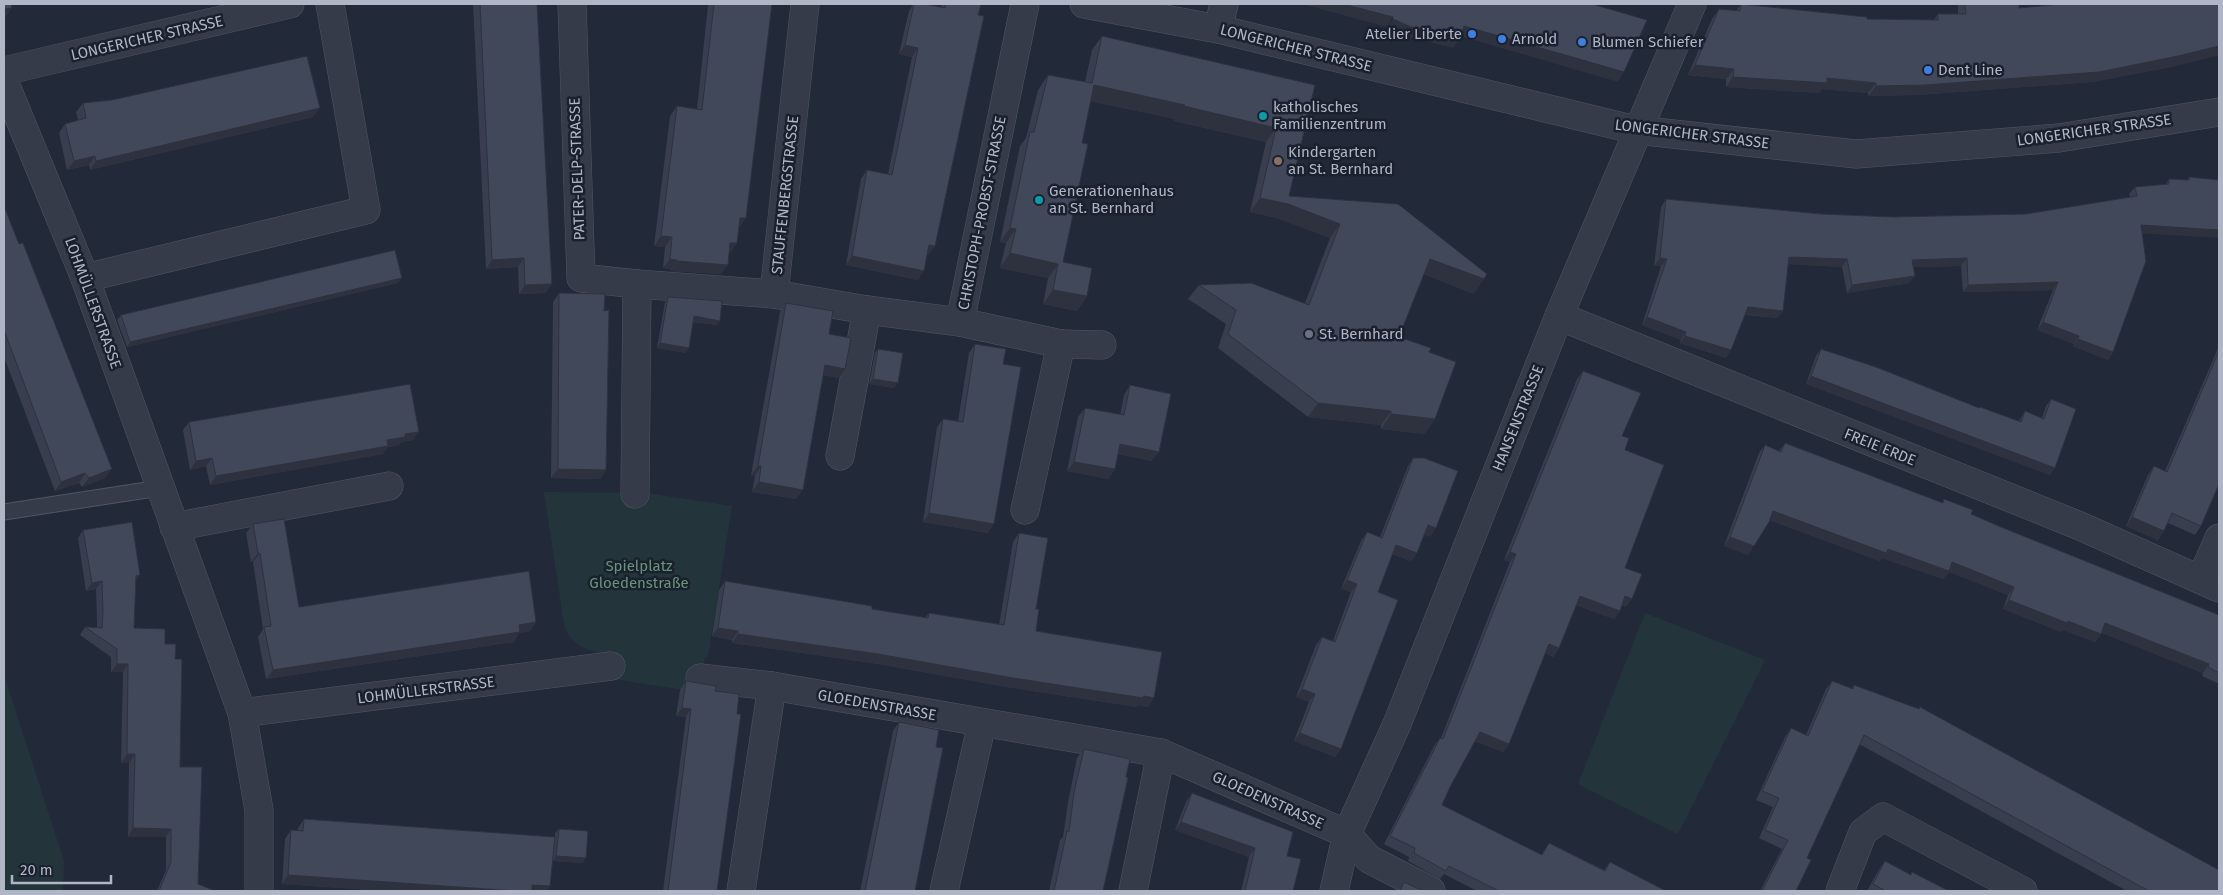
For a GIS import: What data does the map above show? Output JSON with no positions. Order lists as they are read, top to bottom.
{
  "streets": {
    "street": [
      "LONGERICHER STRASSE",
      "PATER-DELP-STRASSE",
      "STAUFFENBERGSTRASSE",
      "CHRISTOPH-PROBST-STRASSE",
      "LOHMÜLLERSTRASSE",
      "HANSENSTRASSE",
      "FREIE ERDE",
      "GLOEDENSTRASSE"
    ]
  },
  "crossings": [
    ["LONGERICHER STRASSE", "HANSENSTRASSE"],
    ["PATER-DELP-STRASSE", "STAUFFENBERGSTRASSE"],
    ["STAUFFENBERGSTRASSE", "CHRISTOPH-PROBST-STRASSE"],
    ["HANSENSTRASSE", "FREIE ERDE"],
    ["HANSENSTRASSE", "GLOEDENSTRASSE"]
  ],
  "parks": ["Spielplatz Gloedenstraße"],
  "places": [
    "Atelier Liberte",
    "Arnold",
    "Blumen Schiefer",
    "Dent Line",
    "katholisches Familienzentrum",
    "Kindergarten an St. Bernhard",
    "Generationenhaus an St. Bernhard",
    "St. Bernhard"
  ],
  "scale_bar": "20 m"
}
